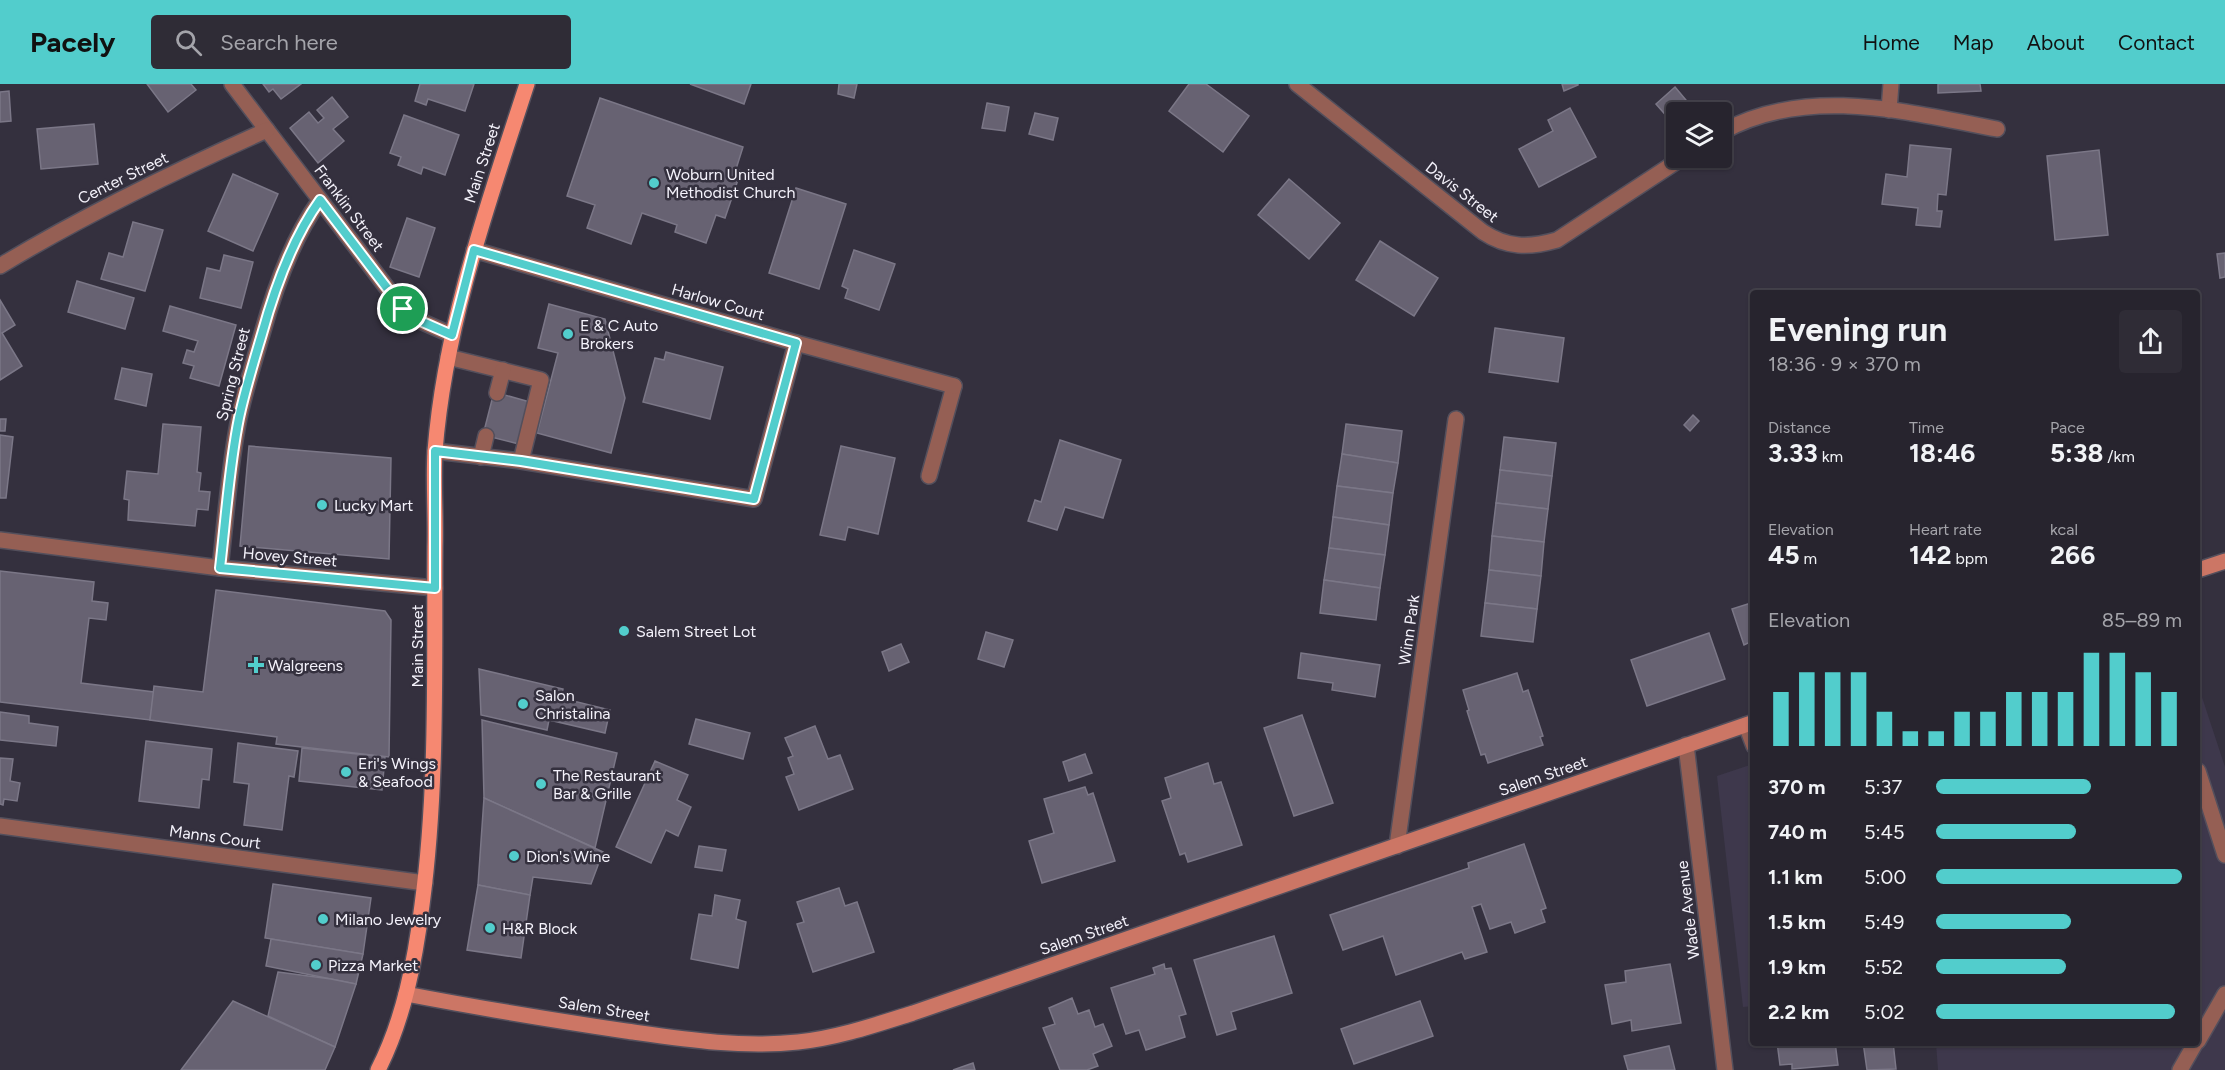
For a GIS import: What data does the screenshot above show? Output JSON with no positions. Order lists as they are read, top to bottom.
{
  "streets": {
    "main road": ["Main Street"],
    "street": [
      "Center Street",
      "Davis Street",
      "Franklin Street",
      "Harlow Court",
      "Spring Street",
      "Hovey Street",
      "Winn Park",
      "Salem Street",
      "Manns Court",
      "Wade Avenue"
    ]
  },
  "crossings": [
    ["Main Street", "Franklin Street"],
    ["Main Street", "Harlow Court"],
    ["Main Street", "Hovey Street"],
    ["Main Street", "Salem Street"],
    ["Main Street", "Manns Court"],
    ["Center Street", "Franklin Street"],
    ["Franklin Street", "Spring Street"],
    ["Spring Street", "Hovey Street"],
    ["Winn Park", "Salem Street"],
    ["Salem Street", "Wade Avenue"]
  ],
  "places": {
    "other": [
      "Woburn United Methodist Church",
      "E & C Auto Brokers",
      "Lucky Mart",
      "Salem Street Lot",
      "Salon Christalina",
      "Eri's Wings & Seafood",
      "The Restaurant Bar & Grille",
      "Dion's Wine",
      "Milano Jewelry",
      "H&R Block",
      "Pizza Market"
    ],
    "health": ["Walgreens"]
  },
  "page": {
    "header": "Pacely",
    "search": "Search here",
    "nav": [
      "Home",
      "Map",
      "About",
      "Contact"
    ],
    "heading": ["Evening run", "18:36 · 9 × 370 m"],
    "stats": [
      ["Distance", "3.33 km"],
      ["Time", "18:46"],
      ["Pace", "5:38 /km"],
      ["Elevation", "45 m"],
      ["Heart rate", "142 bpm"],
      ["kcal", "266"]
    ],
    "chart": ["Elevation", "85–89 m"],
    "list": [
      {
        "name": "370 m",
        "note": "5:37"
      },
      {
        "name": "740 m",
        "note": "5:45"
      },
      {
        "name": "1.1 km",
        "note": "5:00"
      },
      {
        "name": "1.5 km",
        "note": "5:49"
      },
      {
        "name": "1.9 km",
        "note": "5:52"
      },
      {
        "name": "2.2 km",
        "note": "5:02"
      }
    ]
  }
}
